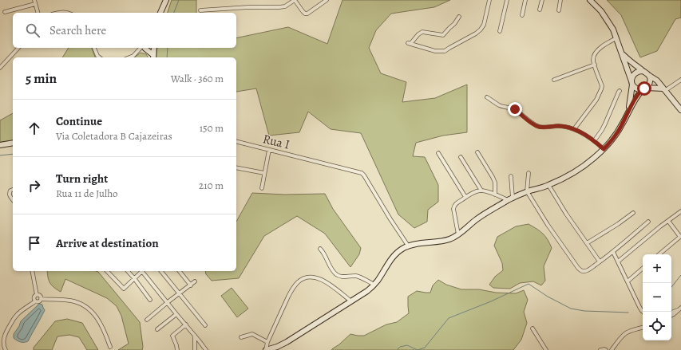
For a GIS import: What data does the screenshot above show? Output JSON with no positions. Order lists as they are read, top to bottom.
{
  "streets": {
    "street": ["Rua I"]
  },
  "page": {
    "search": "Search here",
    "heading": ["5 min", "Walk · 360 m"],
    "list": [
      ["Continue", "Via Coletadora B Cajazeiras", "150 m"],
      ["Turn right", "Rua 11 de Julho", "210 m"],
      "Arrive at destination"
    ],
    "map_buttons": ["+", "−"]
  }
}
